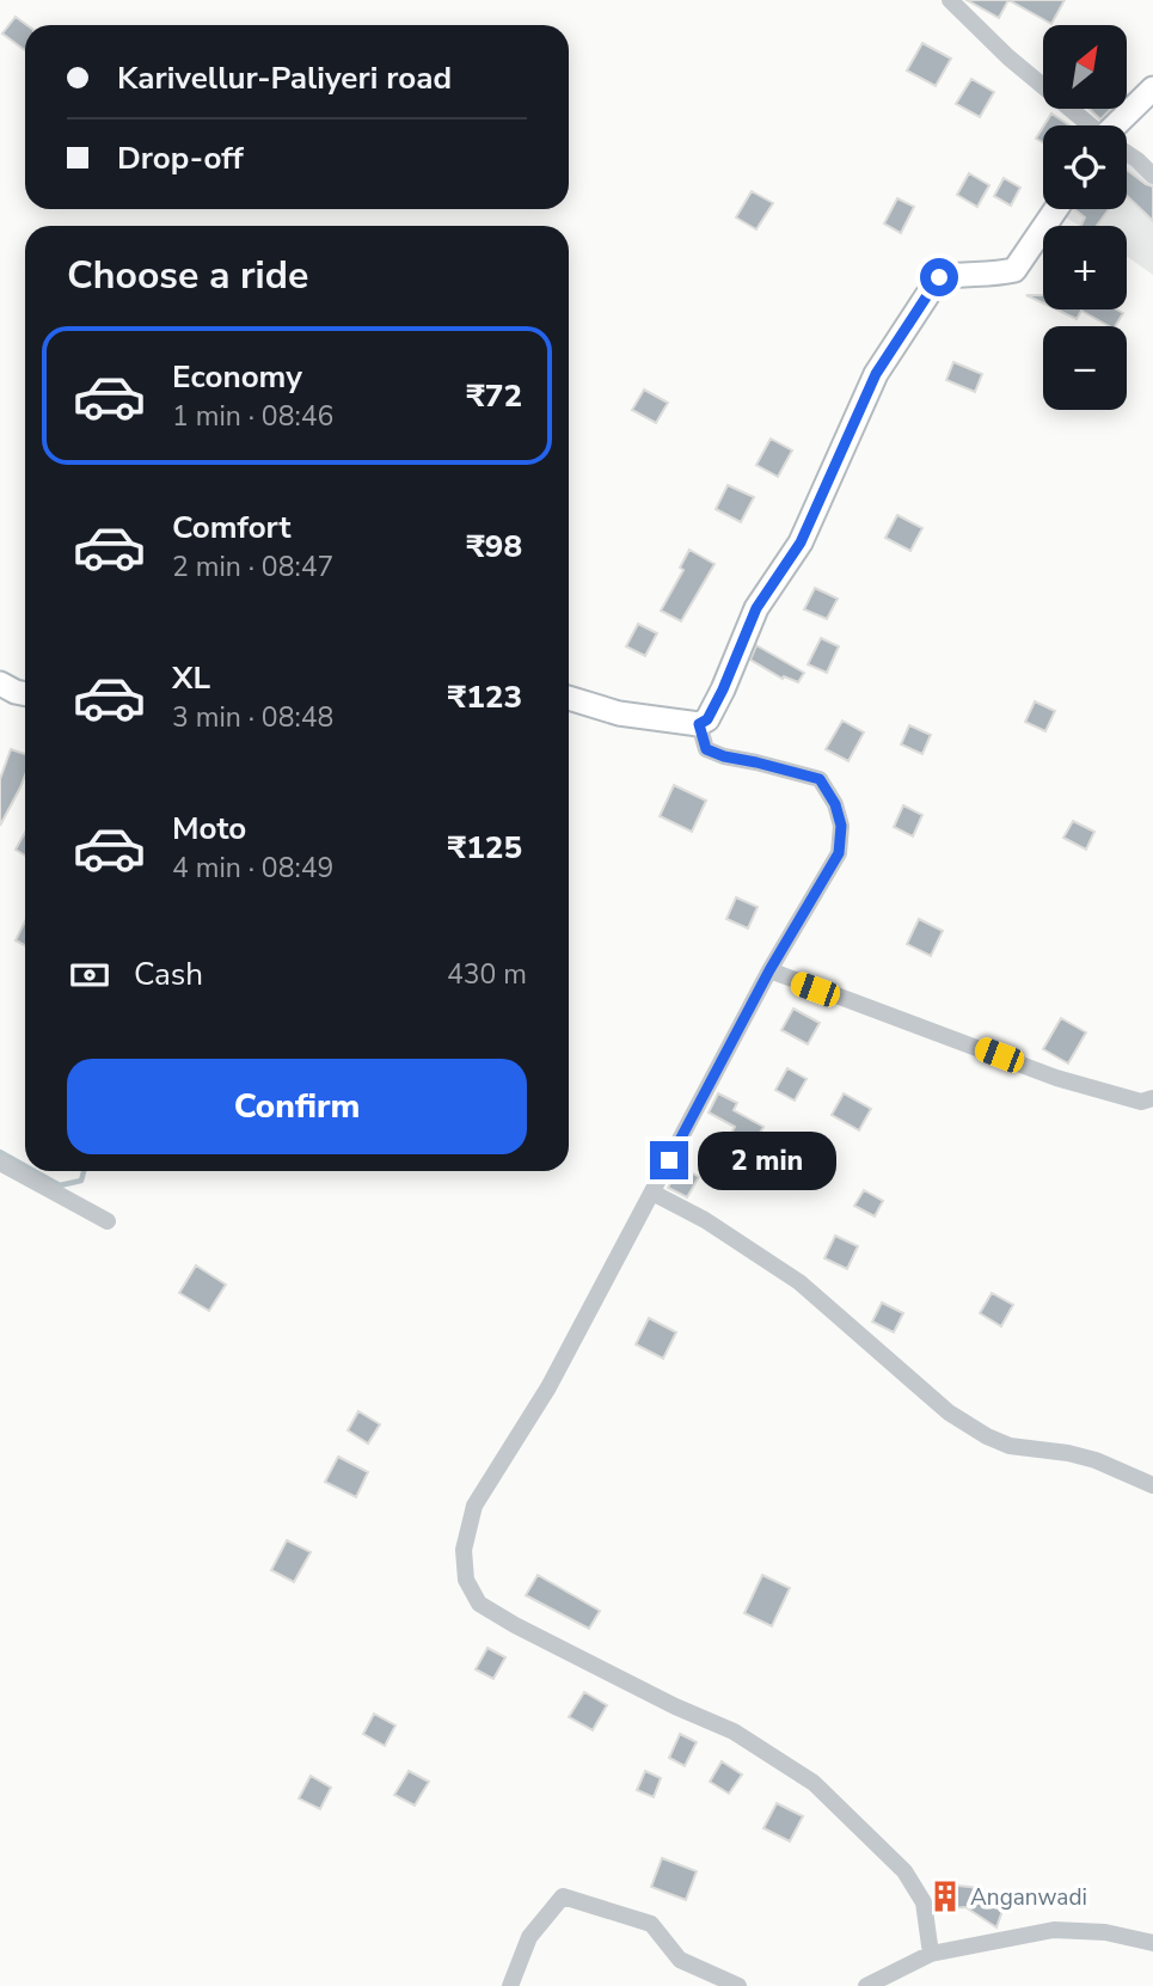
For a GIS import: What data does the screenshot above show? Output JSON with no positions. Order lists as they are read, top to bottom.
{
  "places": {
    "building": ["Anganwadi"]
  },
  "north": "top right",
  "page": {
    "map_buttons": ["+", "−"],
    "banner": ["Karivellur-Paliyeri road", "Drop-off"],
    "heading": "Choose a ride",
    "list": [
      {
        "name": "Economy",
        "note": "1 min · 08:46",
        "value": "₹72"
      },
      {
        "name": "Comfort",
        "note": "2 min · 08:47",
        "value": "₹98"
      },
      {
        "name": "XL",
        "note": "3 min · 08:48",
        "value": "₹123"
      },
      {
        "name": "Moto",
        "note": "4 min · 08:49",
        "value": "₹125"
      }
    ],
    "pay": ["Cash", "430 m"],
    "buttons": "Confirm",
    "bubble": "2 min"
  }
}
